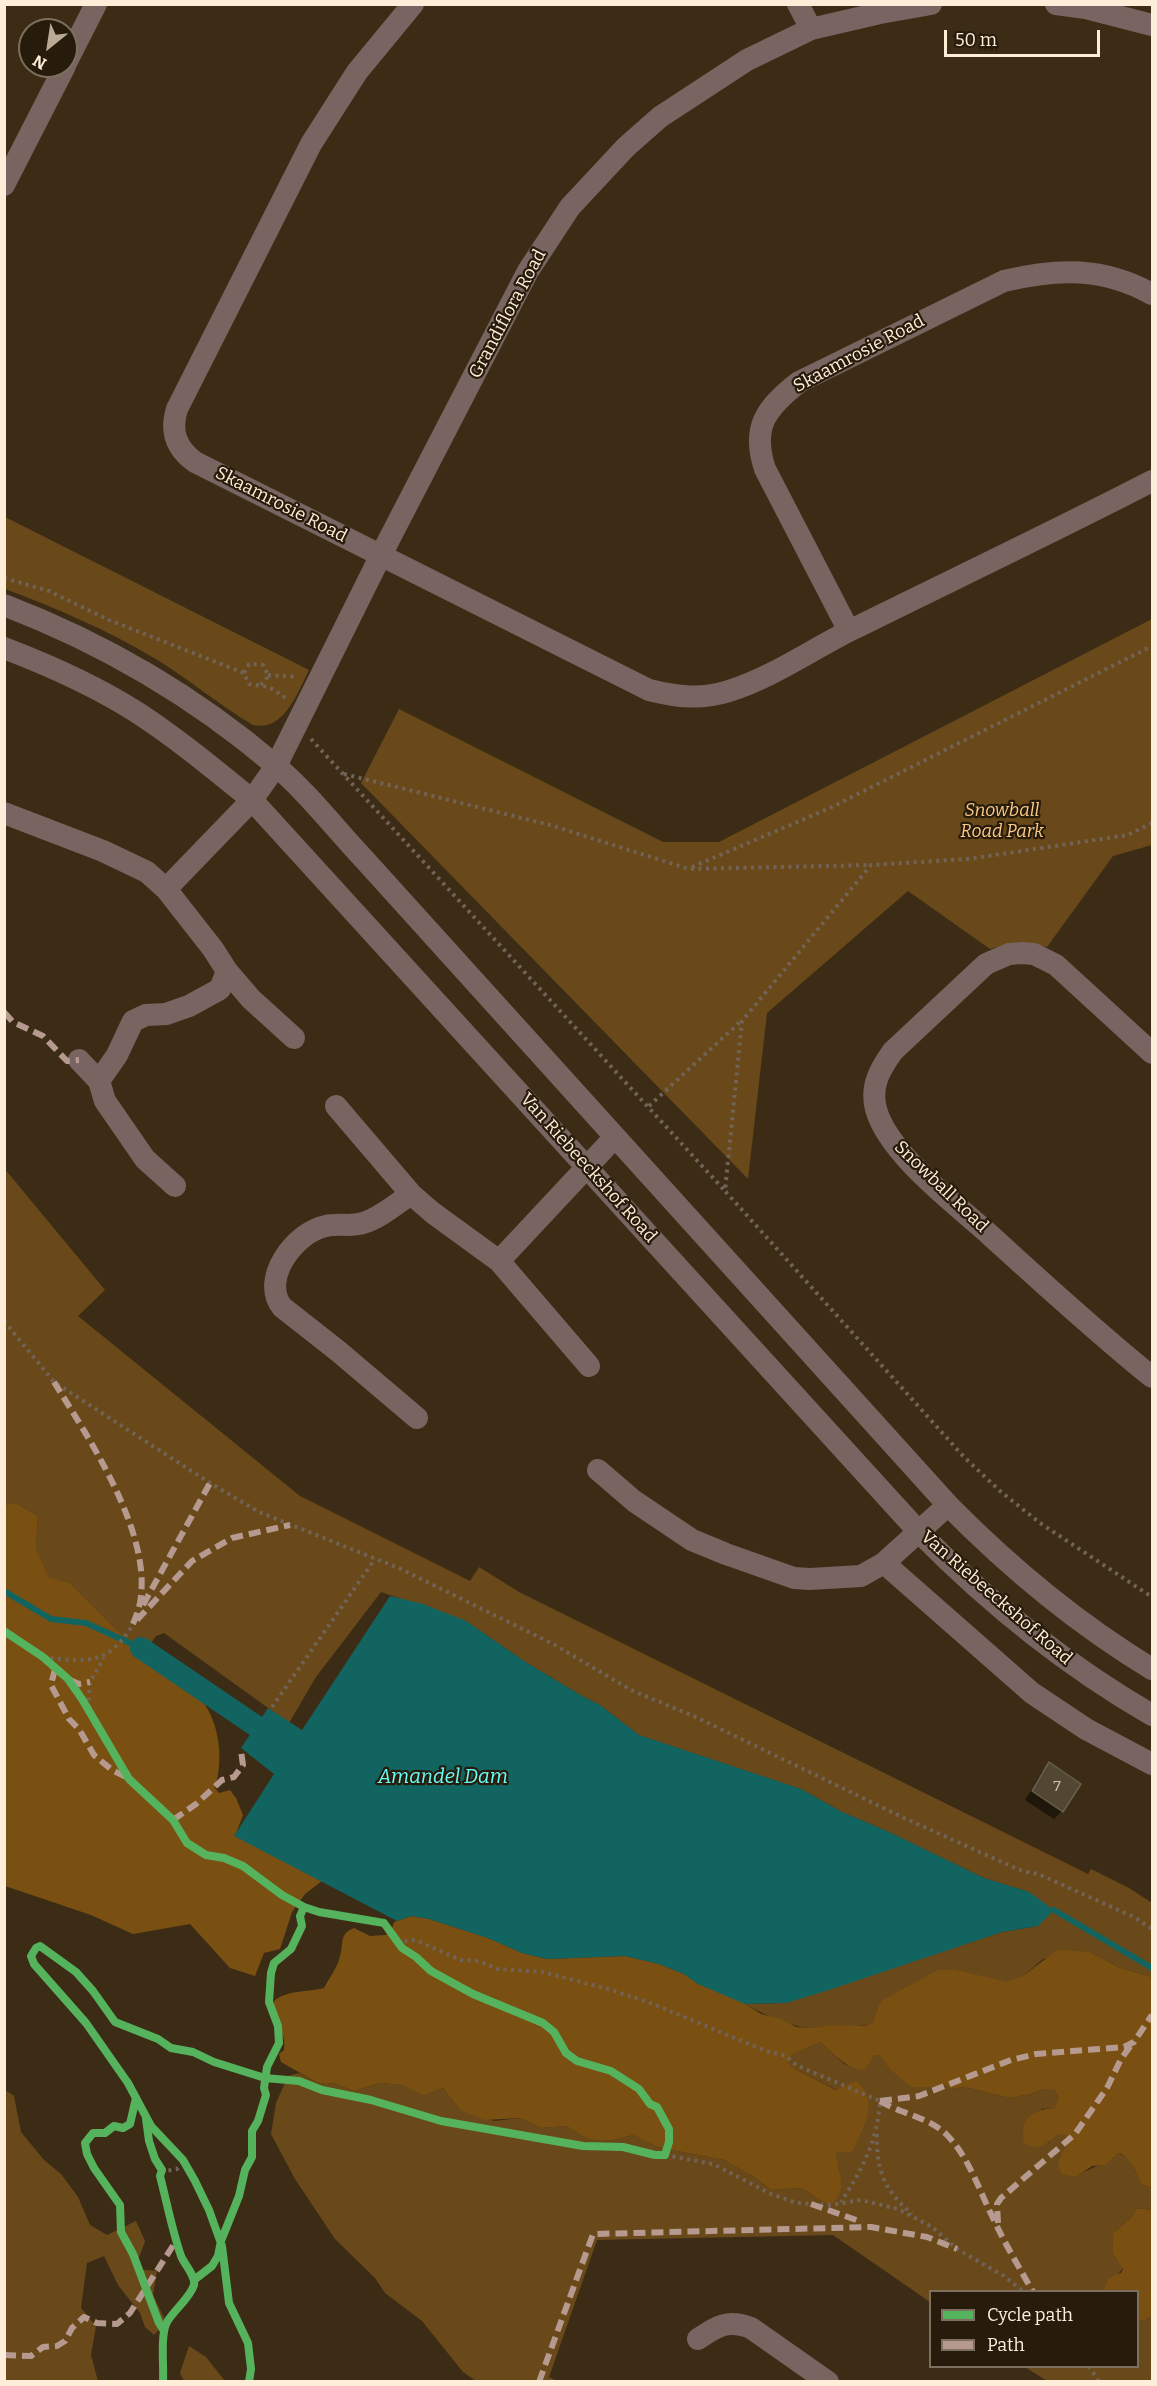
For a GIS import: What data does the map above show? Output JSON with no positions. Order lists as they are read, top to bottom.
{
  "streets": {
    "street": [
      "Grandiflora Road",
      "Skaamrosie Road",
      "Van Riebeeckshof Road",
      "Snowball Road"
    ]
  },
  "crossings": [
    ["Grandiflora Road", "Skaamrosie Road"],
    ["Grandiflora Road", "Van Riebeeckshof Road"]
  ],
  "water": ["Amandel Dam"],
  "parks": ["Snowball Road Park"],
  "house_numbers": ["7"],
  "legend": ["Cycle path", "Path"],
  "scale_bar": "50 m",
  "north": "bottom left"
}
